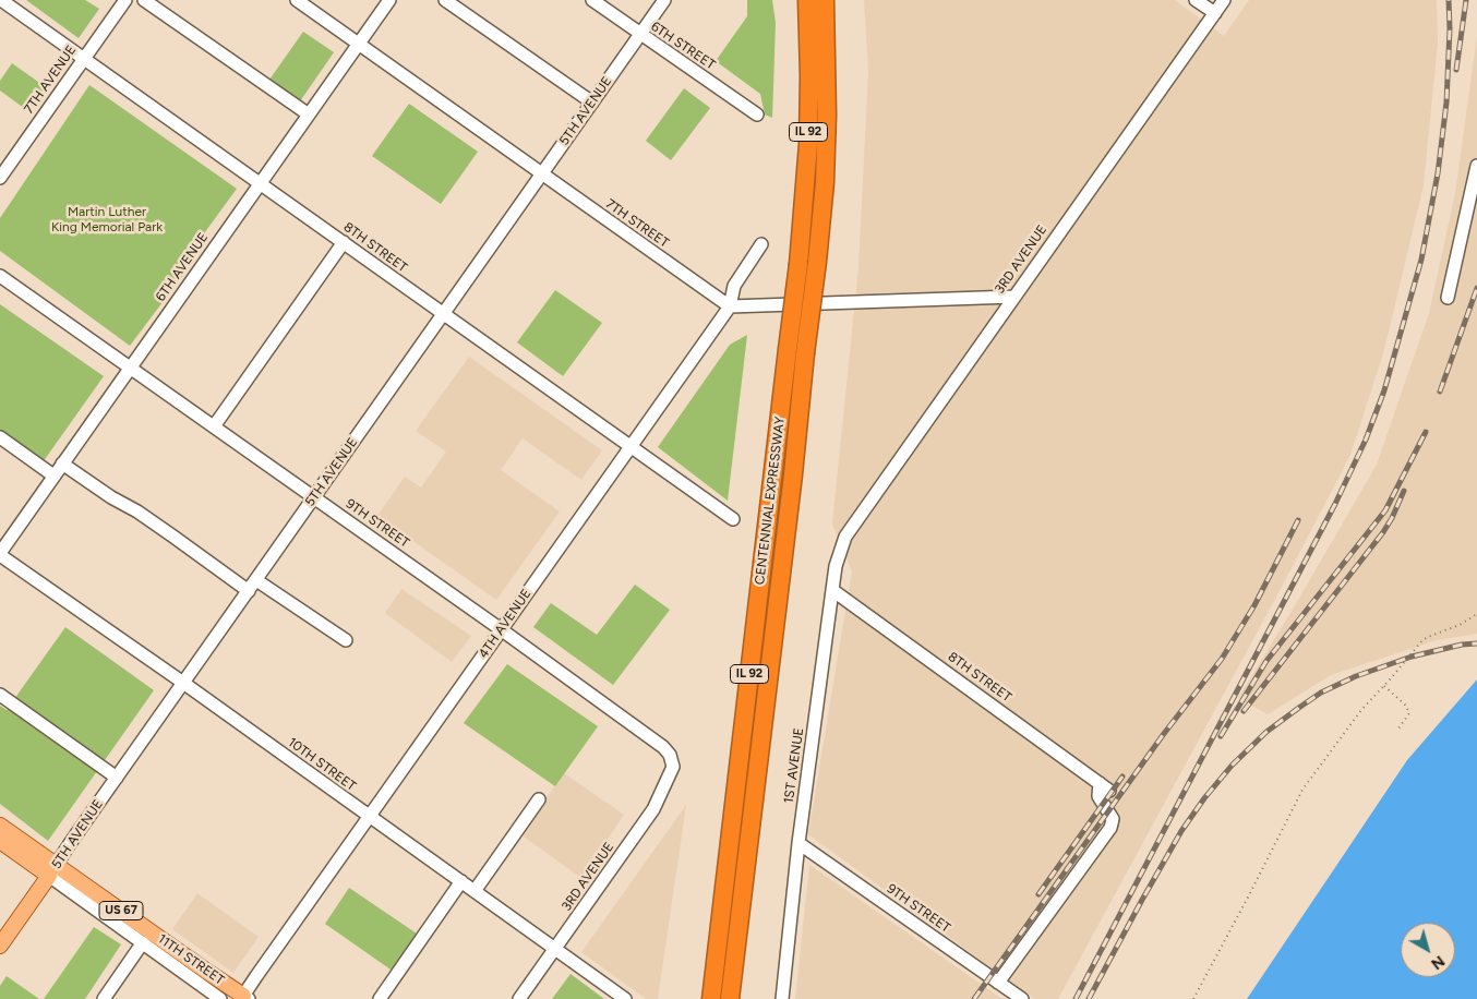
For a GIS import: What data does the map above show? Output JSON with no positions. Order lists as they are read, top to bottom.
{
  "streets": {
    "highway": ["IL 92", "CENTENNIAL EXPRESSWAY"],
    "main road": ["5TH AVENUE", "US 67", "11TH STREET"],
    "street": [
      "6TH STREET",
      "7TH AVENUE",
      "7TH STREET",
      "8TH STREET",
      "3RD AVENUE",
      "6TH AVENUE",
      "9TH STREET",
      "4TH AVENUE",
      "10TH STREET",
      "1ST AVENUE"
    ]
  },
  "crossings": [
    ["6TH STREET", "5TH AVENUE"],
    ["7TH AVENUE", "8TH STREET"],
    ["5TH AVENUE", "7TH STREET"],
    ["5TH AVENUE", "8TH STREET"],
    ["5TH AVENUE", "9TH STREET"],
    ["5TH AVENUE", "10TH STREET"],
    ["5TH AVENUE", "11TH STREET"],
    ["7TH STREET", "6TH AVENUE"],
    ["7TH STREET", "4TH AVENUE"],
    ["8TH STREET", "6TH AVENUE"],
    ["8TH STREET", "9TH STREET"],
    ["8TH STREET", "4TH AVENUE"],
    ["8TH STREET", "1ST AVENUE"],
    ["3RD AVENUE", "9TH STREET"],
    ["3RD AVENUE", "10TH STREET"],
    ["3RD AVENUE", "1ST AVENUE"],
    ["6TH AVENUE", "9TH STREET"],
    ["6TH AVENUE", "10TH STREET"],
    ["9TH STREET", "4TH AVENUE"],
    ["9TH STREET", "1ST AVENUE"],
    ["4TH AVENUE", "10TH STREET"],
    ["4TH AVENUE", "11TH STREET"]
  ],
  "parks": ["Martin Luther King Memorial Park"],
  "north": "bottom right"
}
